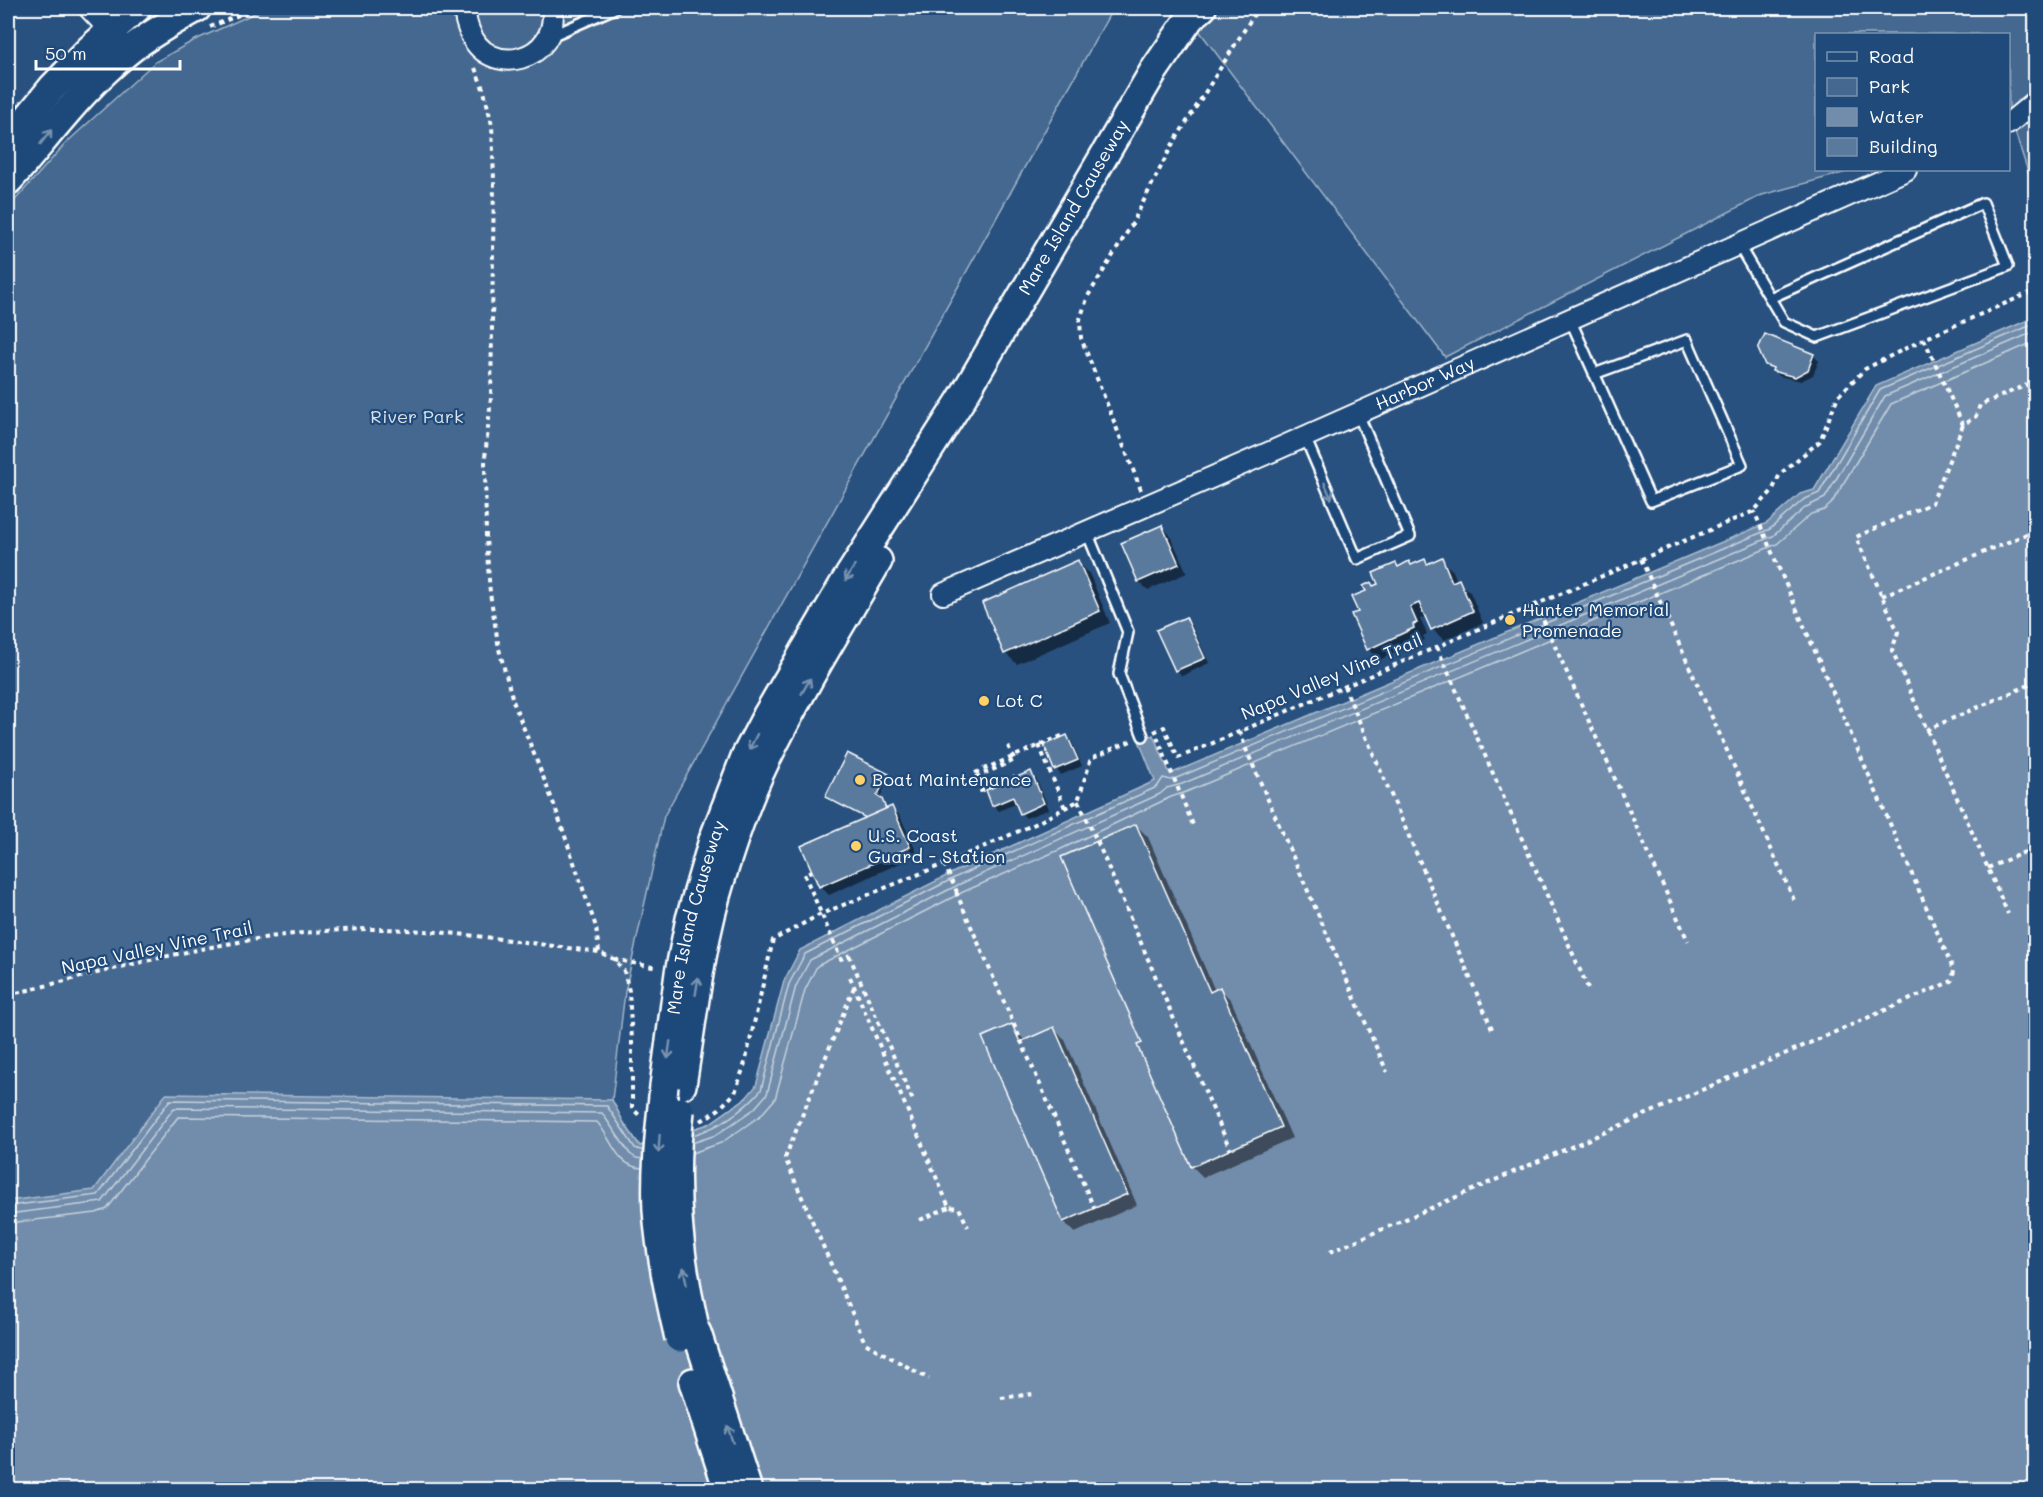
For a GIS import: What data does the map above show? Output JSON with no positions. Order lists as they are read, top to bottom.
{
  "streets": {
    "main road": ["Mare Island Causeway"],
    "street": ["Harbor Way"],
    "path": ["Napa Valley Vine Trail"]
  },
  "parks": ["River Park"],
  "places": [
    "Hunter Memorial Promenade",
    "Lot C",
    "Boat Maintenance",
    "U.S. Coast Guard - Station"
  ],
  "legend": [
    "Road",
    "Park",
    "Water",
    "Building"
  ],
  "scale_bar": "50 m"
}
